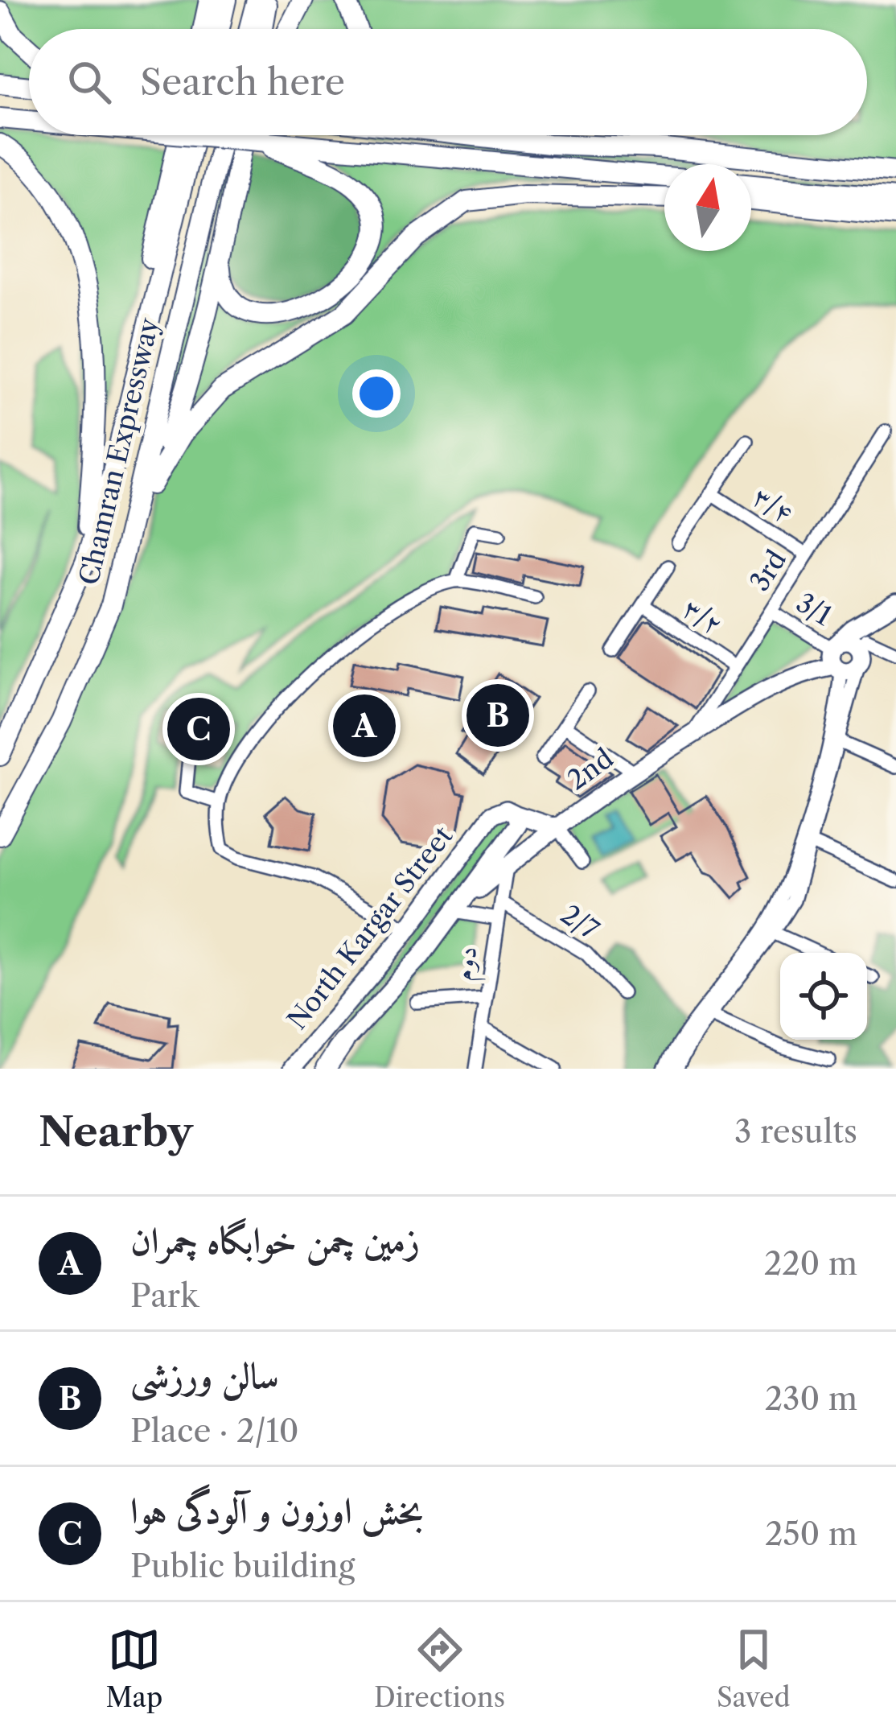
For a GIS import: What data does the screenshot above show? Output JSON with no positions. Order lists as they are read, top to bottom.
{
  "streets": {
    "highway": ["Chamran Expressway"],
    "main road": ["2nd", "North Kargar Street"],
    "street": [
      "۳/۴",
      "3rd",
      "3/1",
      "۳/۲",
      "2/7",
      "دوم"
    ]
  },
  "crossings": [
    ["۳/۴", "3rd"],
    ["3rd", "3/1"],
    ["3rd", "۳/۲"],
    ["3rd", "2nd"],
    ["3/1", "2nd"],
    ["2nd", "North Kargar Street"],
    ["2nd", "دوم"],
    ["2/7", "دوم"]
  ],
  "north": "top",
  "page": {
    "search": "Search here",
    "pins": ["B", "A", "C"],
    "heading": ["Nearby", "3 results"],
    "list": [
      {
        "mark": "A",
        "name": "زمین چمن خوابگاه چمران",
        "note": "Park",
        "value": "220 m"
      },
      {
        "mark": "B",
        "name": "سالن ورزشی",
        "note": "Place · 2/10",
        "value": "230 m"
      },
      {
        "mark": "C",
        "name": "بخش اوزون و آلودگی هوا",
        "note": "Public building",
        "value": "250 m"
      }
    ],
    "nav": ["Map", "Directions", "Saved"]
  }
}
